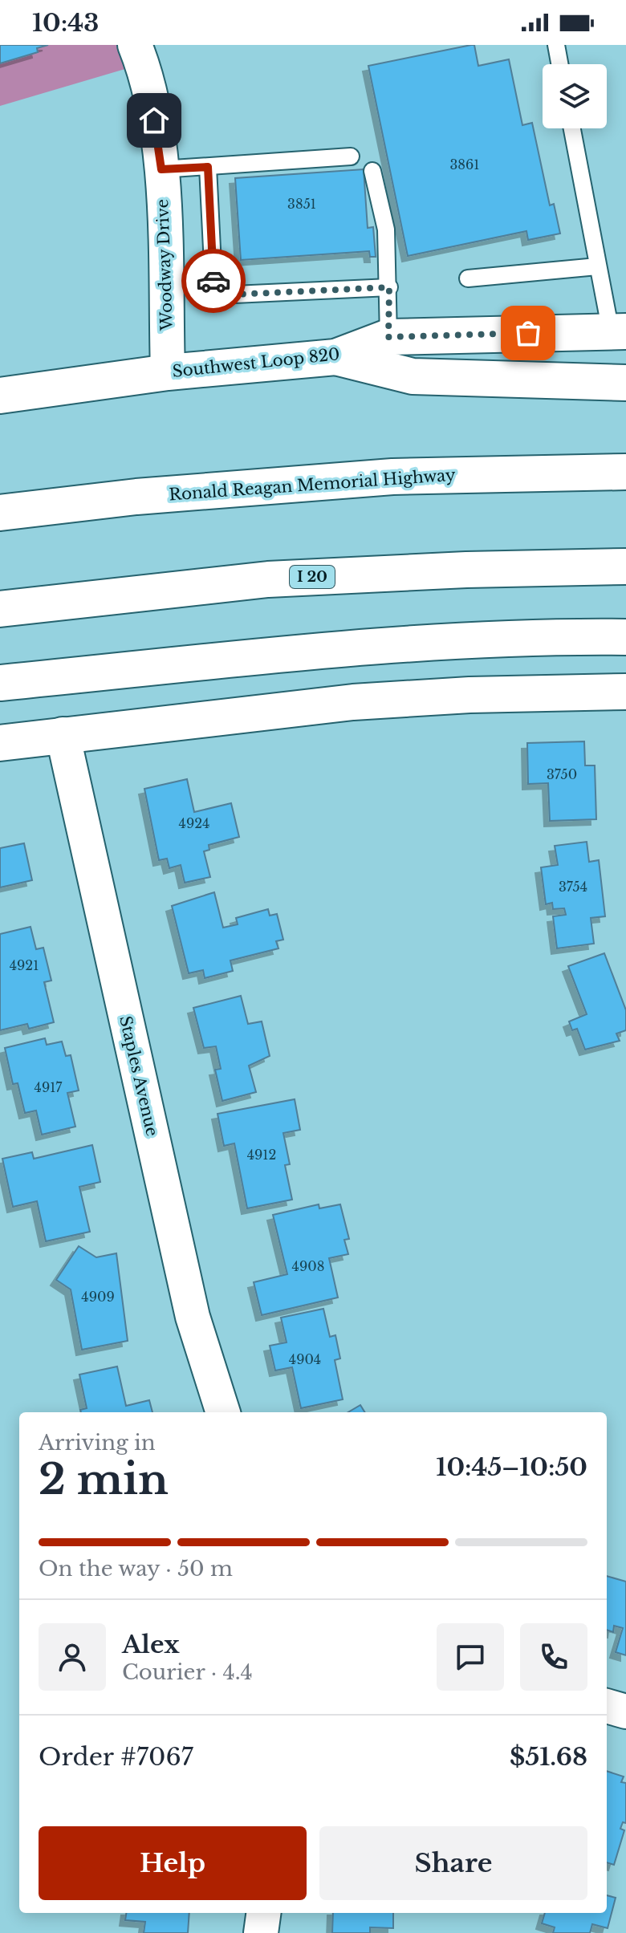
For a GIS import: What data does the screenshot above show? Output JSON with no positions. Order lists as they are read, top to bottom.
{
  "streets": {
    "main road": ["Southwest Loop 820", "Ronald Reagan Memorial Highway", "I 20"],
    "street": ["Woodway Drive", "Staples Avenue"]
  },
  "crossings": [
    ["Woodway Drive", "Southwest Loop 820"]
  ],
  "house_numbers": [
    "3861",
    "3851",
    "3750",
    "4924",
    "3754",
    "4921",
    "4917",
    "4912",
    "4908",
    "4909",
    "4904"
  ],
  "page": {
    "status": "10:43",
    "heading": ["2 min", "Arriving in", "10:45–10:50"],
    "panel": [
      "Alex",
      "Courier · 4.4",
      "Order #7067",
      "$51.68"
    ],
    "bar": "On the way · 50 m",
    "buttons": ["Help", "Share"]
  }
}
